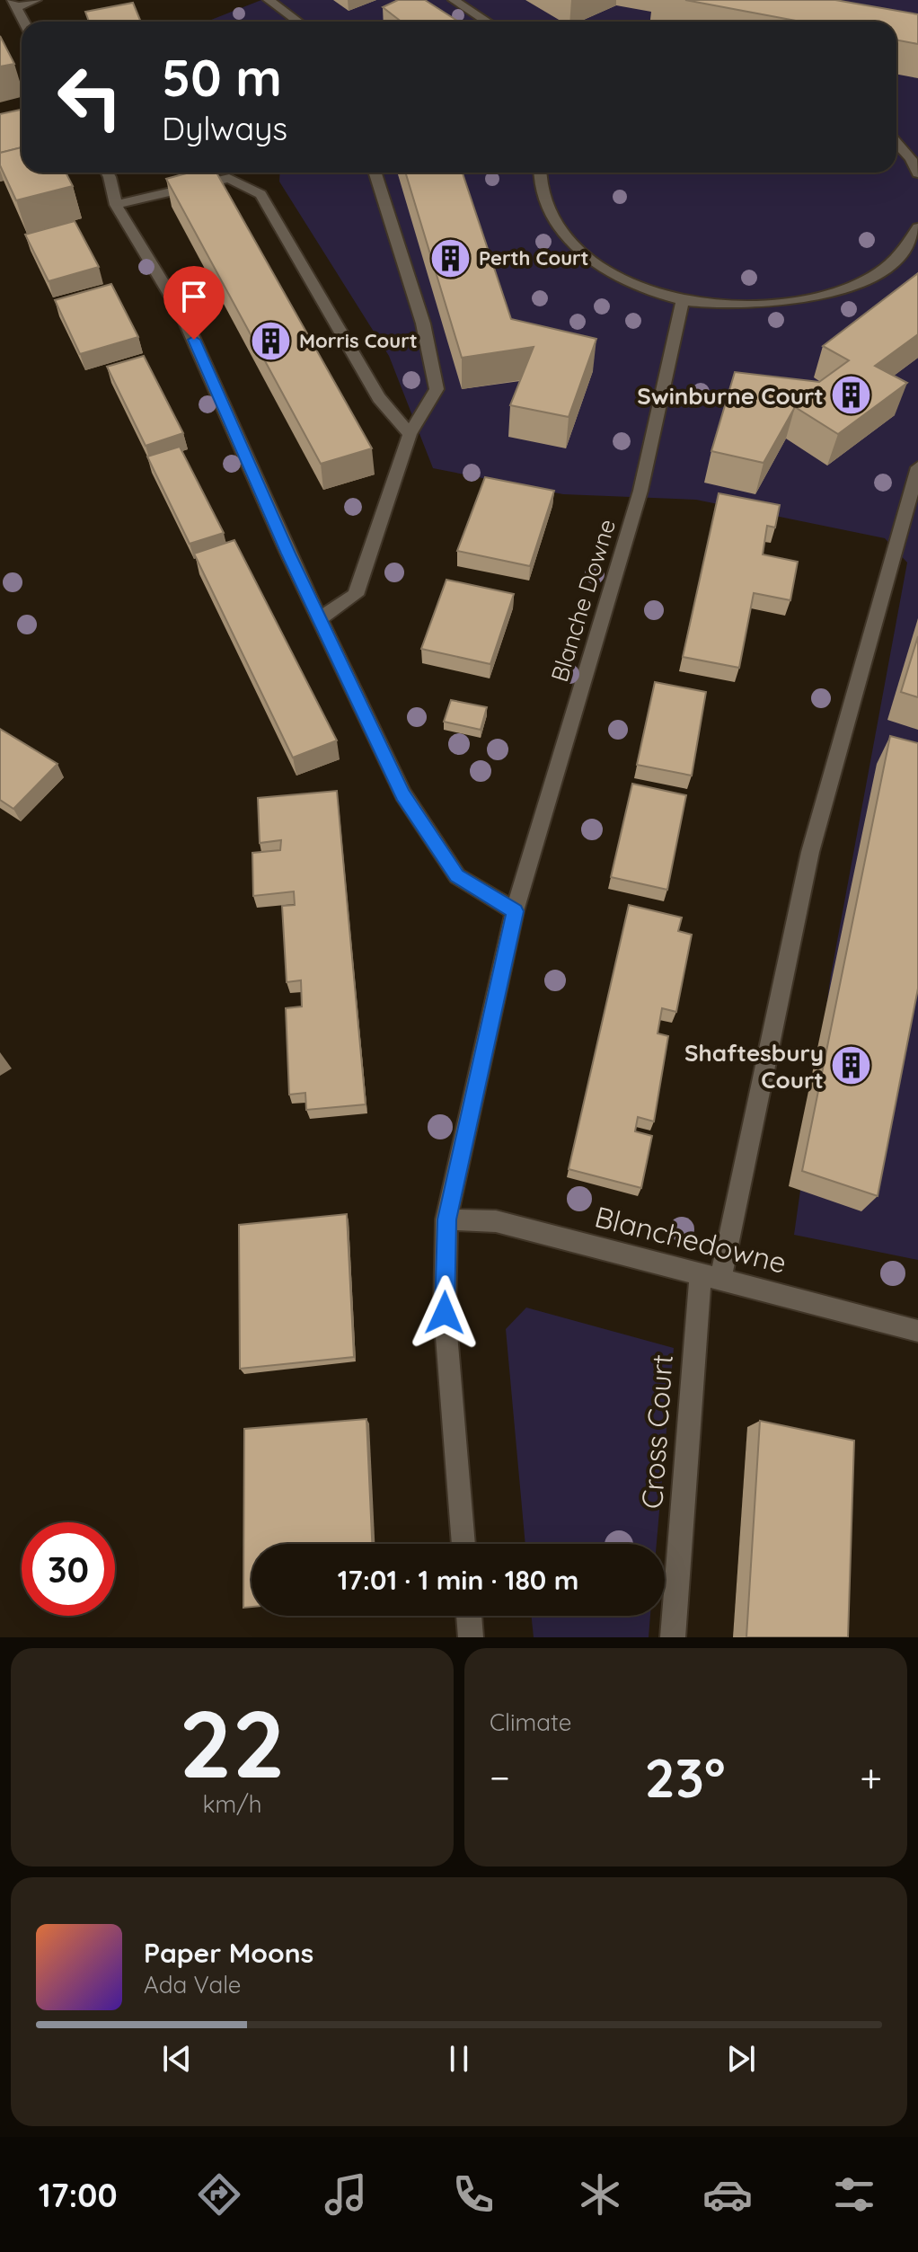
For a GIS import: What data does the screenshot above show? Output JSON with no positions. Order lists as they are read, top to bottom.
{
  "streets": {
    "street": ["Blanche Downe", "Blanchedowne", "Cross Court"]
  },
  "crossings": [
    ["Blanchedowne", "Cross Court"]
  ],
  "places": {
    "building": [
      "Perth Court",
      "Morris Court",
      "Swinburne Court",
      "Shaftesbury Court"
    ]
  },
  "page": {
    "turn": ["50 m", "Dylways"],
    "limit": "30",
    "trip": "17:01 · 1 min · 180 m",
    "tile": [
      ["22", "km/h"],
      "Climate"
    ],
    "heat": ["−", "23°", "+"],
    "song": ["Paper Moons", "Ada Vale"],
    "tabs": "17:00"
  }
}
